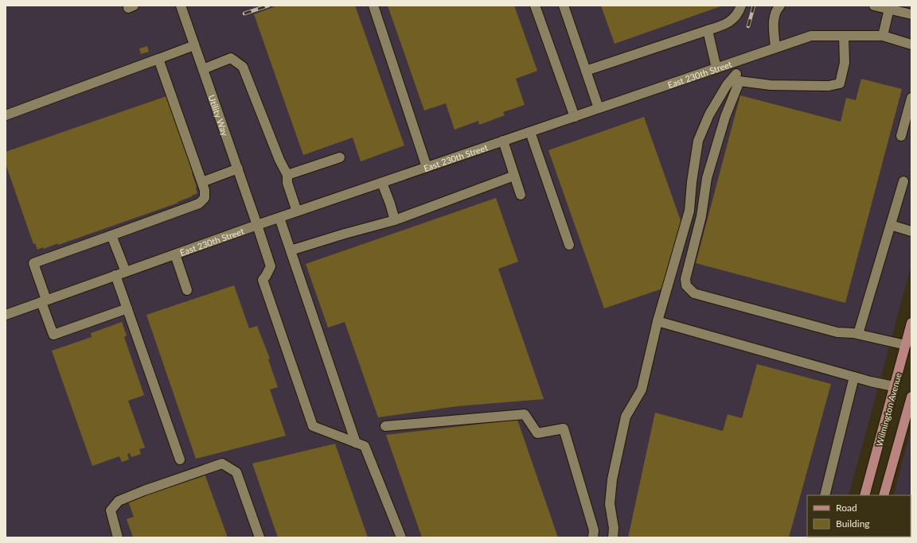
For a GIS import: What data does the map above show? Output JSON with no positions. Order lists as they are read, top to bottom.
{
  "streets": {
    "main road": ["Wilmington Avenue"],
    "street": ["East 230th Street", "Utility Way"]
  },
  "crossings": [
    ["East 230th Street", "Utility Way"]
  ],
  "legend": ["Road", "Building"]
}
